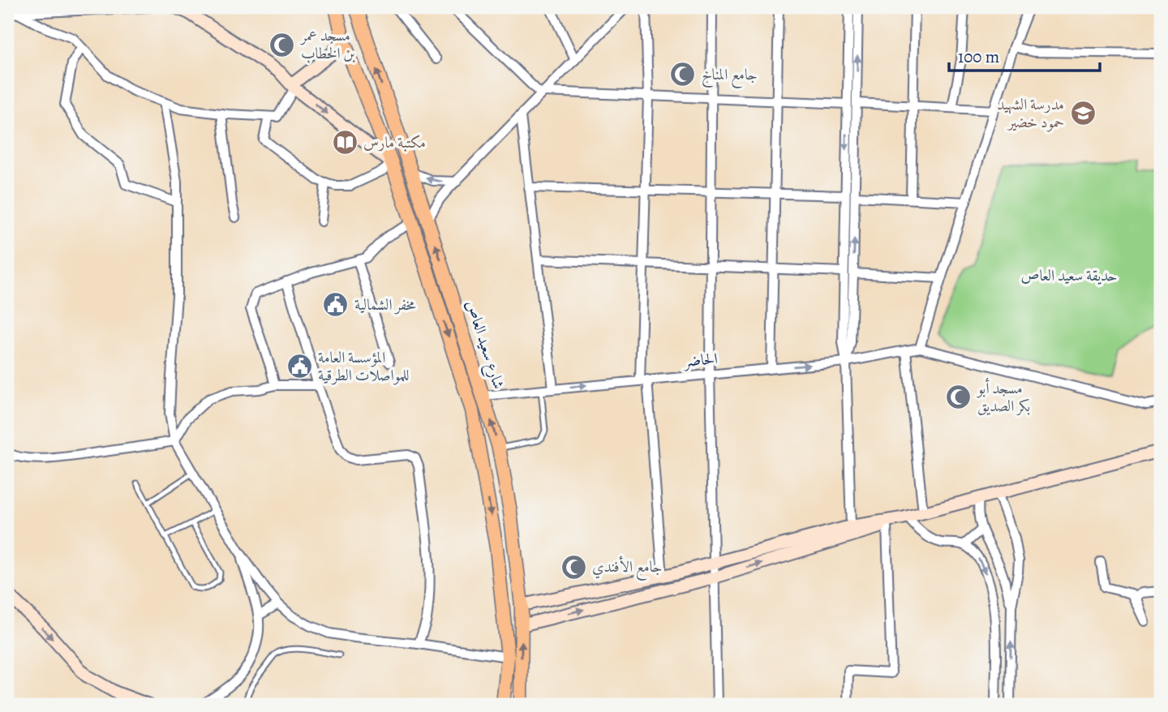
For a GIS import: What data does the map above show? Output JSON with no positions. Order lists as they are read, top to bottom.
{
  "streets": {
    "main road": ["شارع سعيد العاص"],
    "street": ["الحاضر"]
  },
  "crossings": [
    ["شارع سعيد العاص", "الحاضر"]
  ],
  "one_way": ["الحاضر"],
  "parks": ["حديقة سعيد العاص"],
  "places": {
    "mosque": [
      "مسجد عمر بن الخطاب",
      "جامع المناخ",
      "مسجد أبو بكر الصديق",
      "جامع الأفندي"
    ],
    "school or university": ["مدرسة الشهيد حمود خضير"],
    "library": ["مكتبة مارس"],
    "public building": ["مخفر الشمالية", "المؤسسة العامة للمواصلات الطرقية"]
  },
  "scale_bar": "100 m"
}
